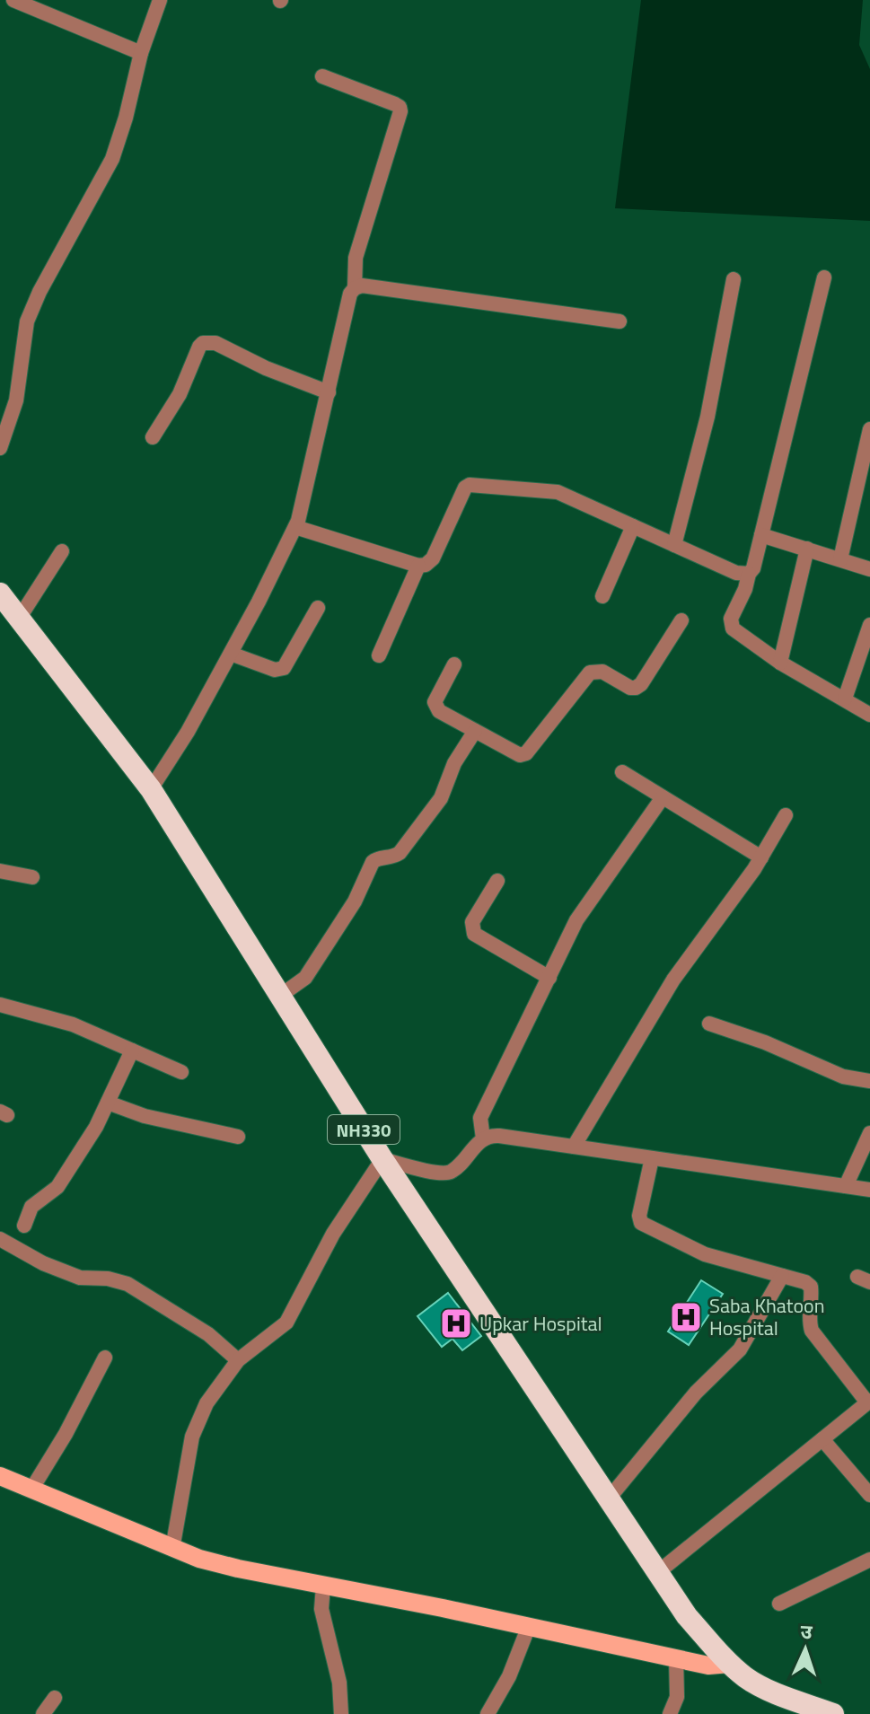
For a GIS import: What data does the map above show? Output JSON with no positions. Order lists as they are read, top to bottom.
{
  "streets": {
    "highway": ["NH330"]
  },
  "places": {
    "hospital": ["Saba Khatoon Hospital", "Upkar Hospital"]
  },
  "north": "top"
}
